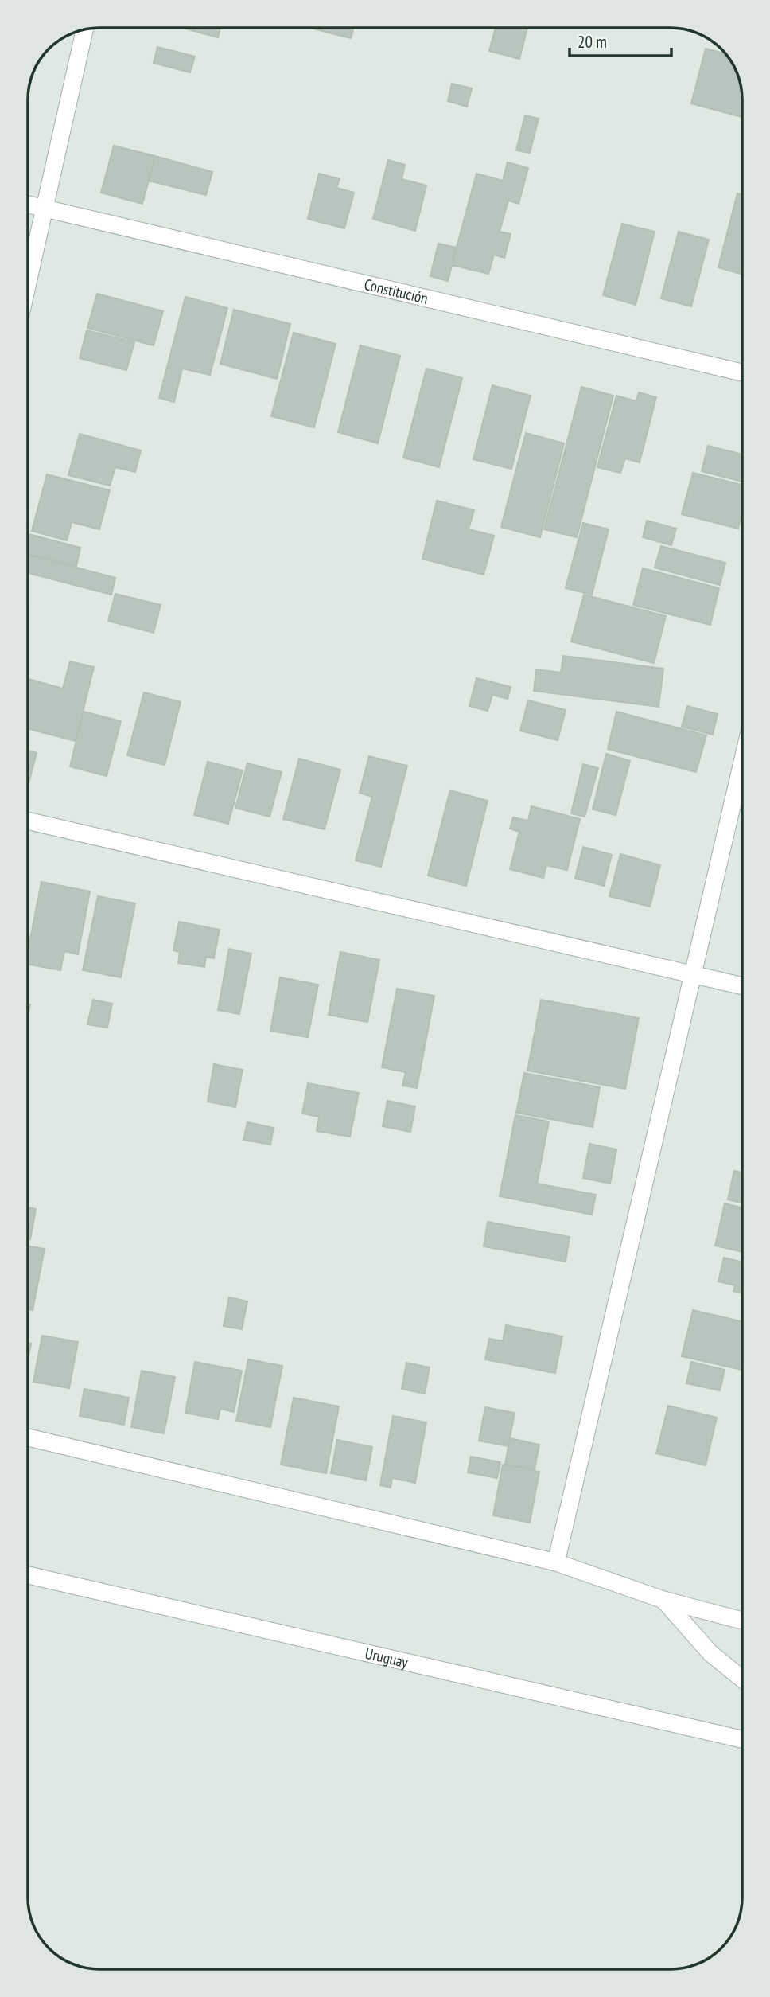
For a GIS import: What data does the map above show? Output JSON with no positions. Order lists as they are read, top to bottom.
{
  "streets": {
    "street": ["Constitución", "Uruguay"]
  },
  "scale_bar": "20 m"
}
